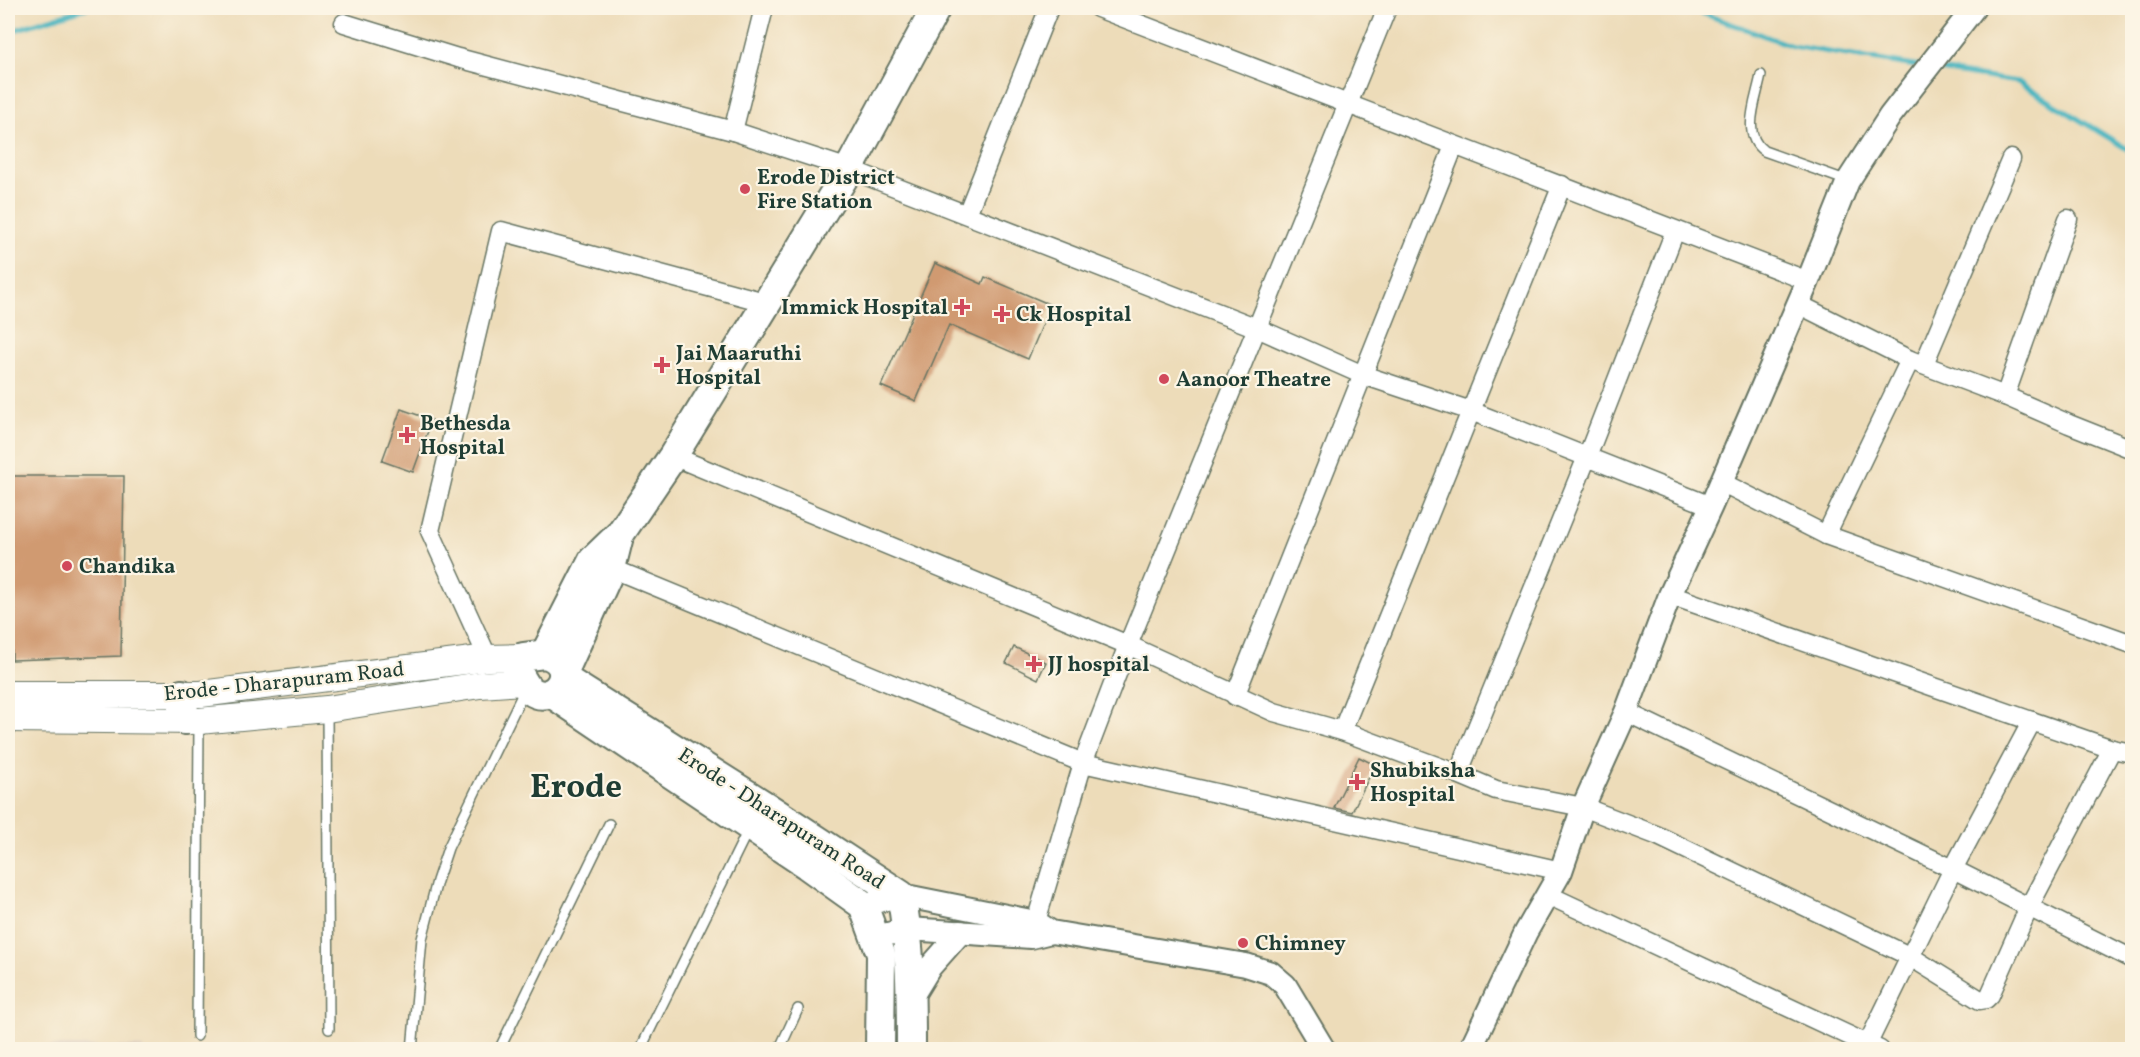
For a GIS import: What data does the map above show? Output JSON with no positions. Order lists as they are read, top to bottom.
{
  "streets": {
    "main road": ["Erode - Dharapuram Road"]
  },
  "districts": ["Erode"],
  "places": {
    "other": [
      "Erode District Fire Station",
      "Aanoor Theatre",
      "Chandika",
      "Chimney"
    ],
    "health": [
      "Immick Hospital",
      "Ck Hospital",
      "Jai Maaruthi Hospital",
      "Bethesda Hospital",
      "JJ hospital",
      "Shubiksha Hospital"
    ]
  }
}
